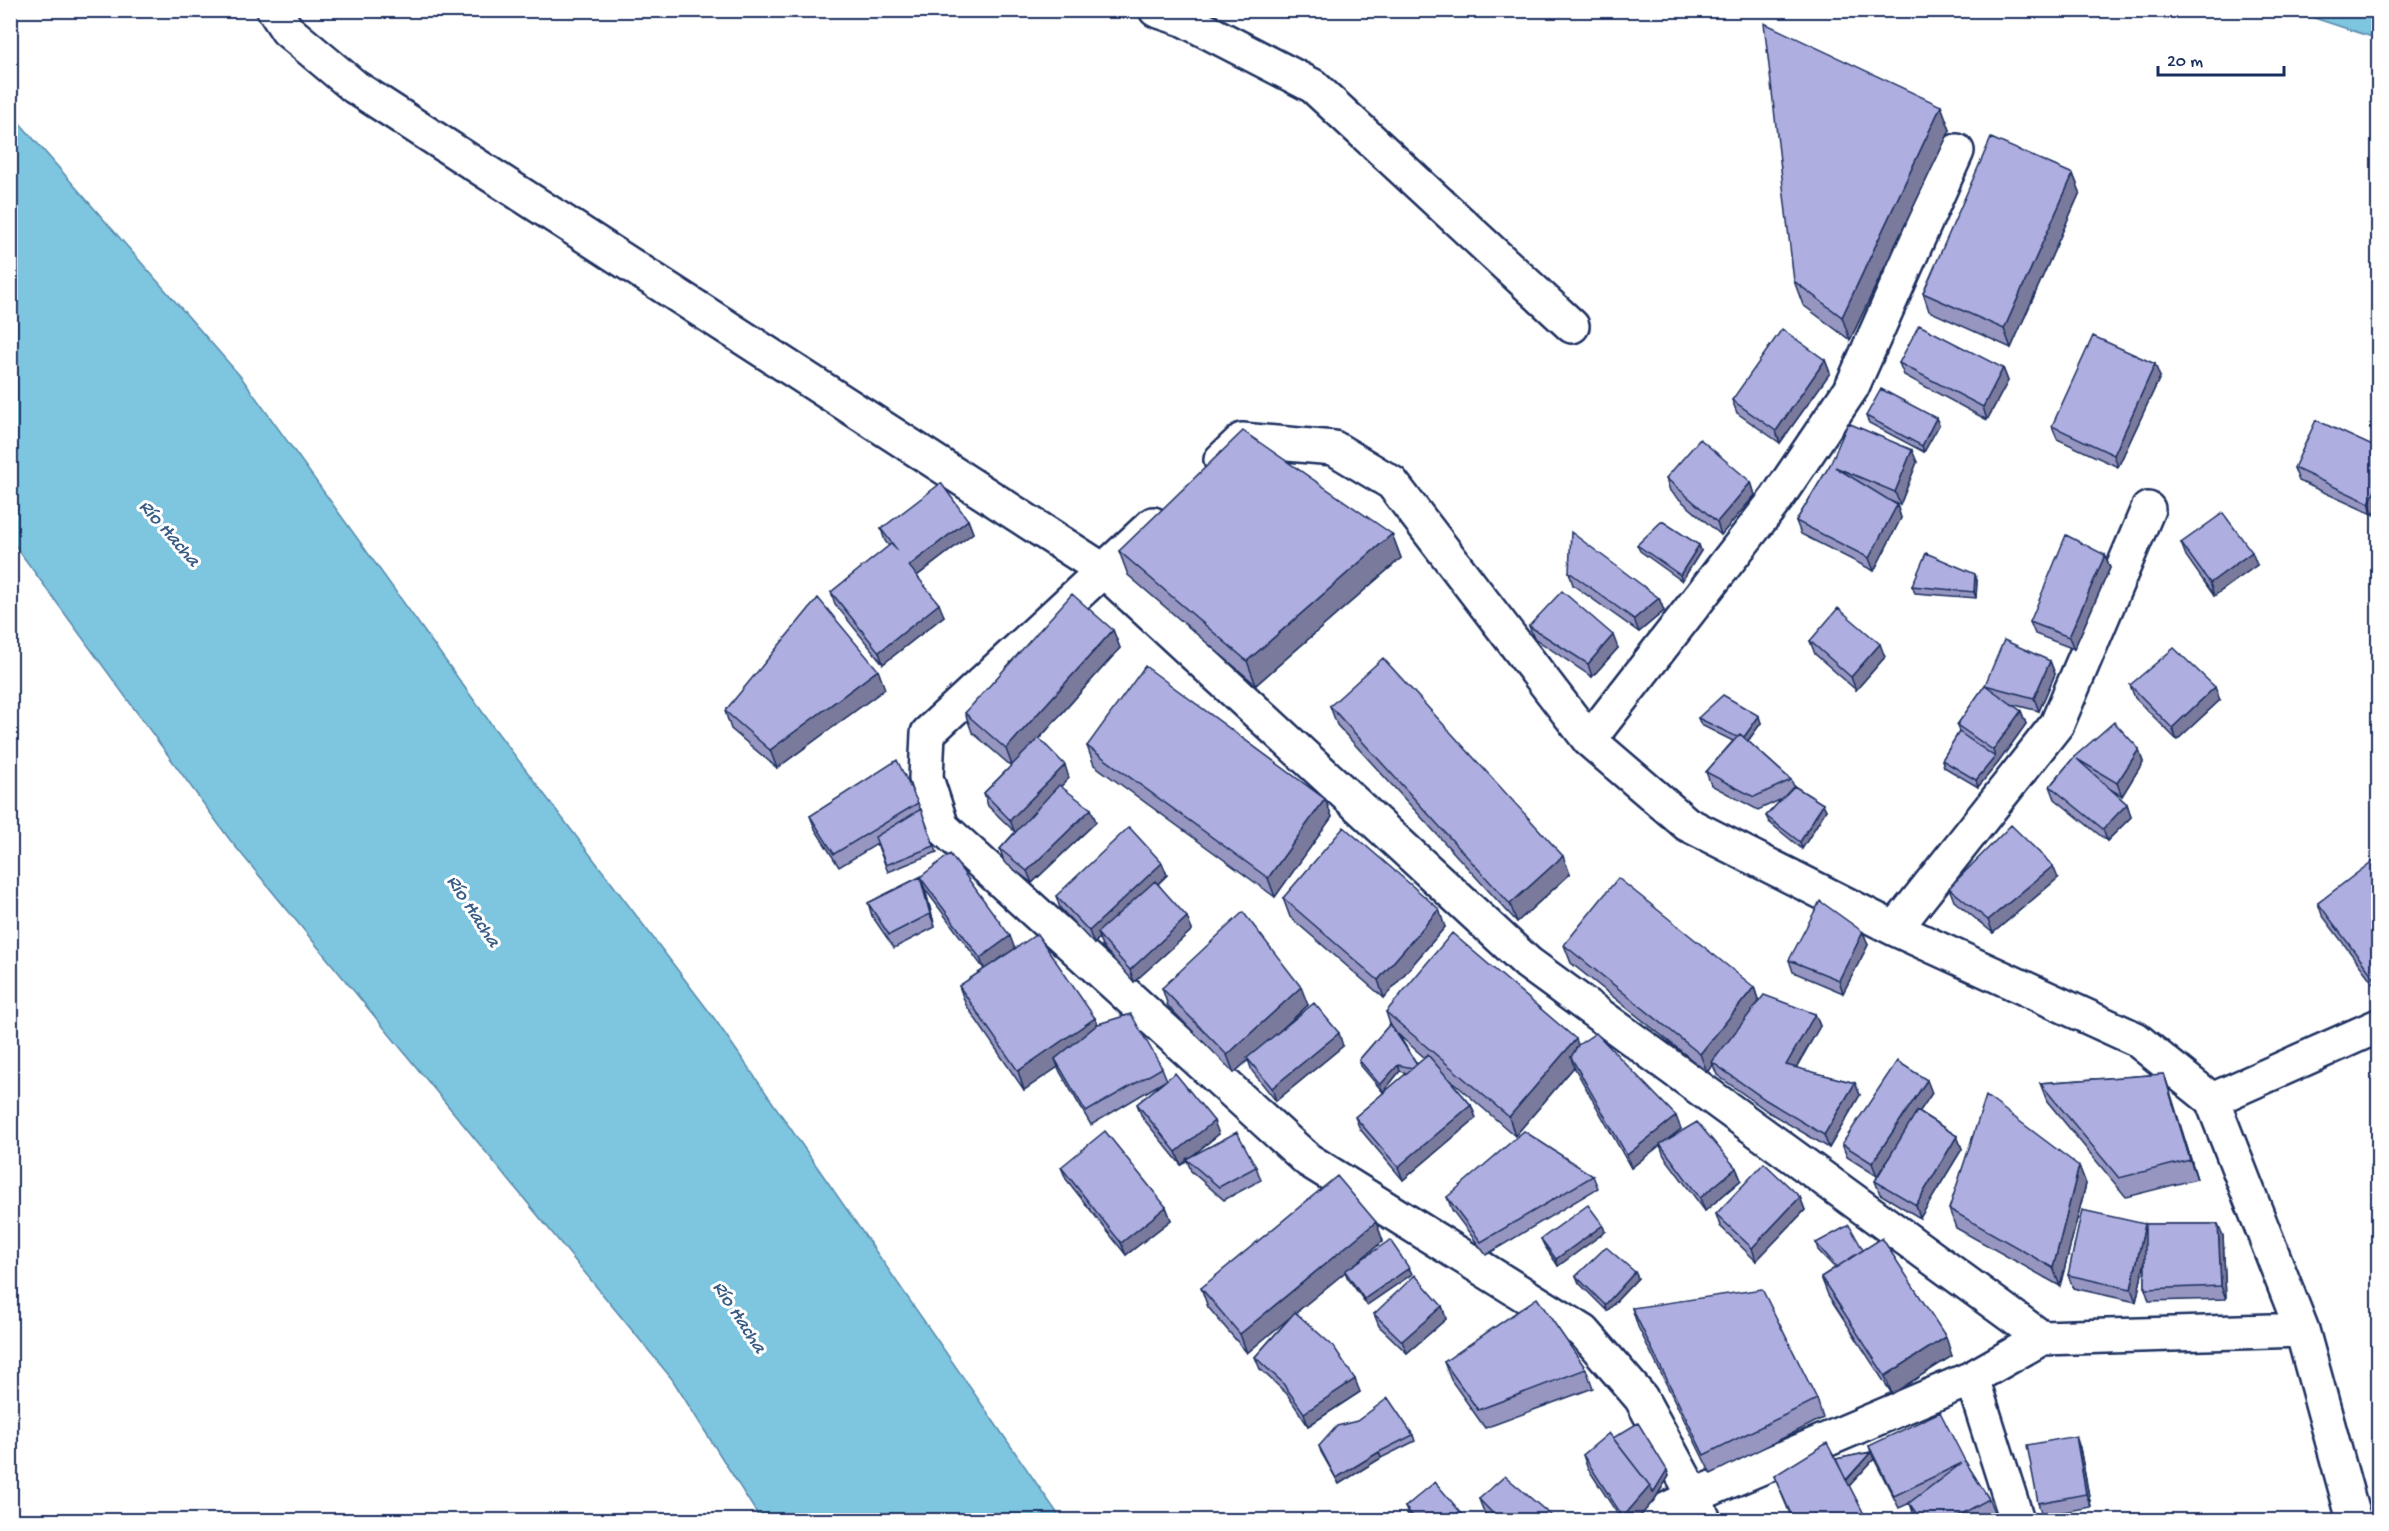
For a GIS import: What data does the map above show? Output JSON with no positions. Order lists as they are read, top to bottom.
{
  "water": ["Río Hacha"],
  "scale_bar": "20 m"
}
